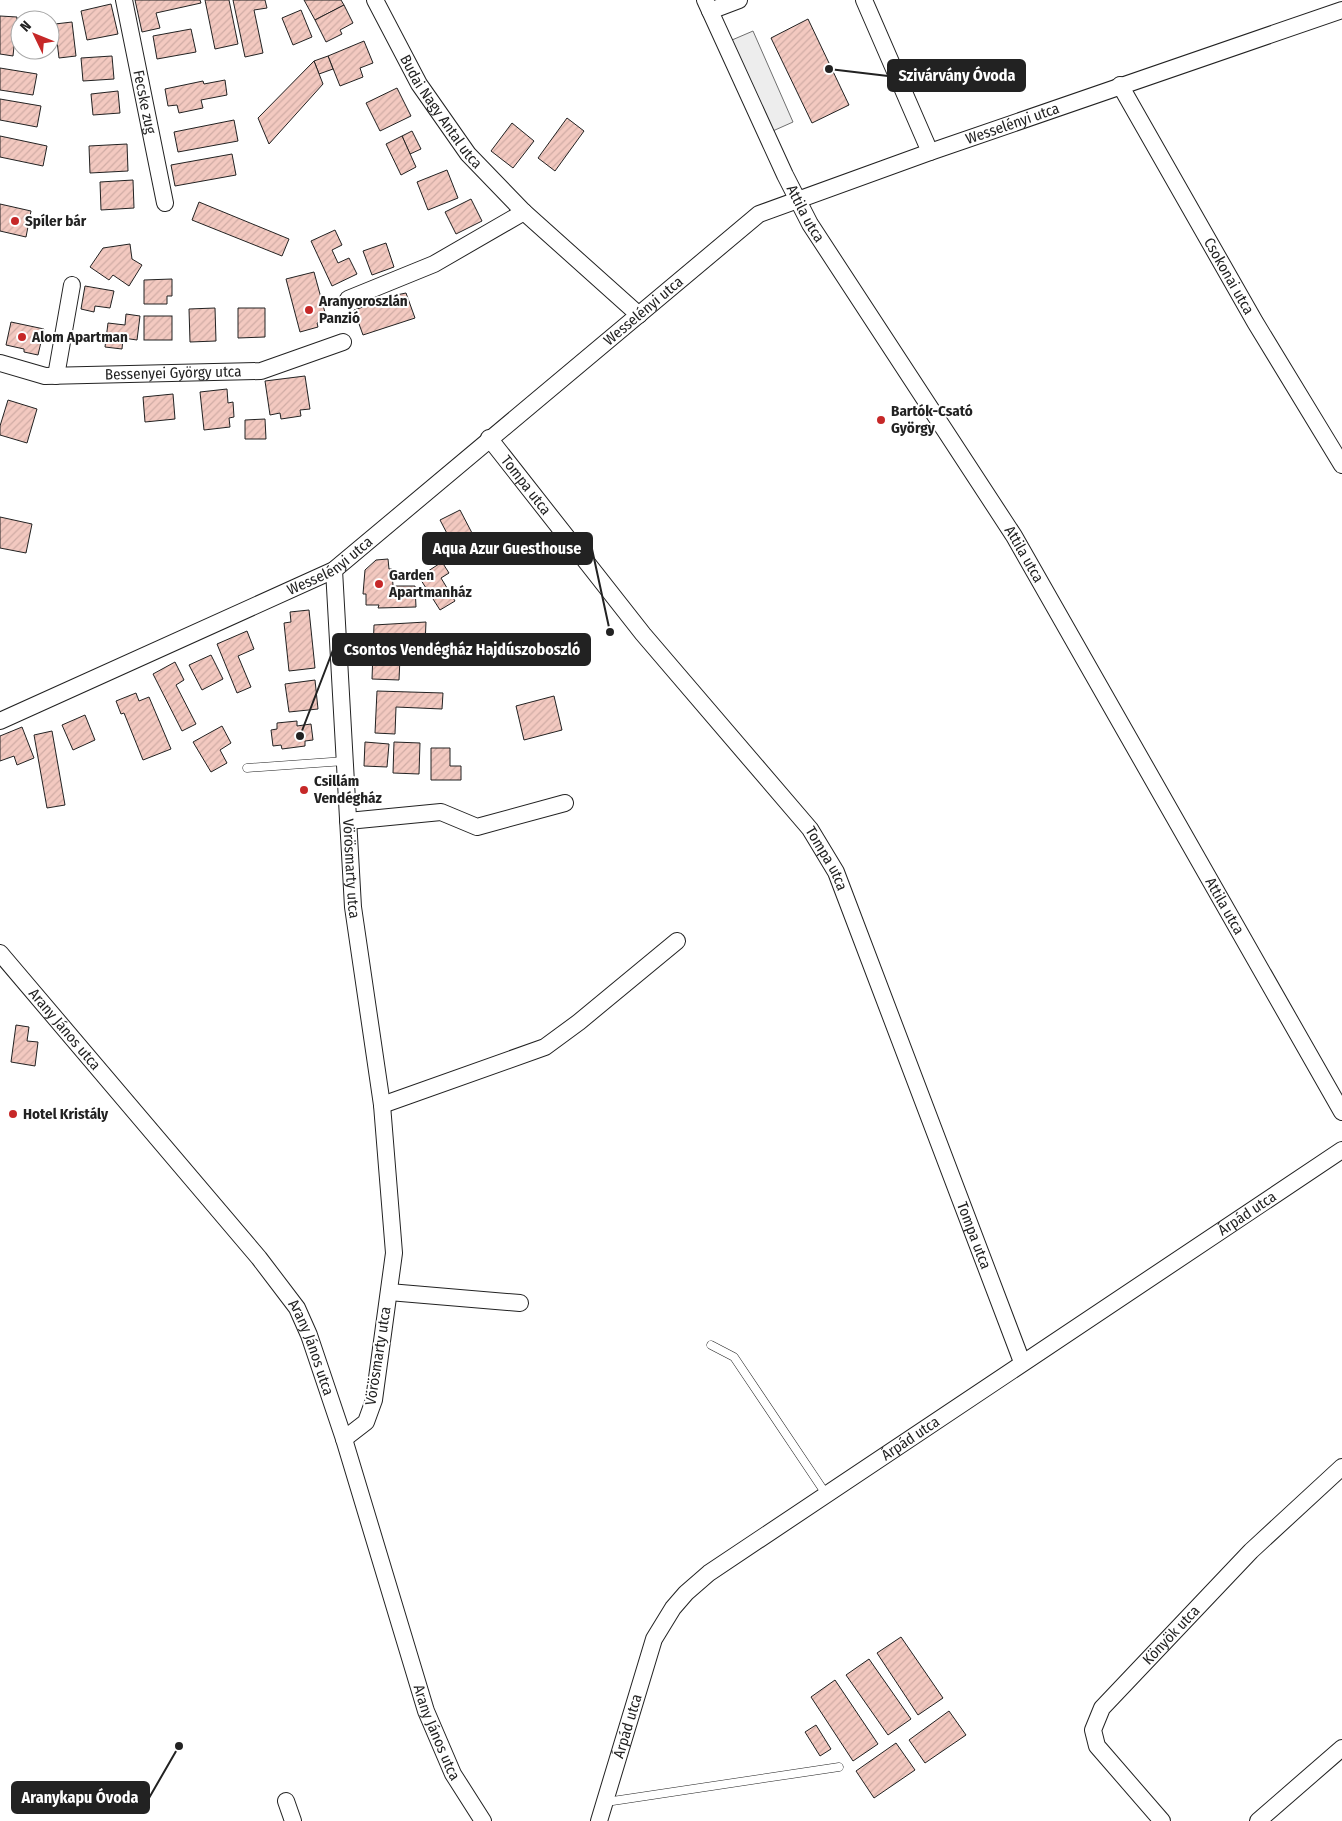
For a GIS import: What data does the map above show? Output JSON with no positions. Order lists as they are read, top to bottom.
{
  "streets": {
    "street": [
      "Fecske zug",
      "Budai Nagy Antal utca",
      "Wesselényi utca",
      "Attila utca",
      "Csokonai utca",
      "Bessenyei György utca",
      "Tompa utca",
      "Vörösmarty utca",
      "Arany János utca",
      "Árpád utca",
      "Könyök utca"
    ]
  },
  "crossings": [
    ["Budai Nagy Antal utca", "Wesselényi utca"],
    ["Wesselényi utca", "Attila utca"],
    ["Wesselényi utca", "Csokonai utca"],
    ["Wesselényi utca", "Tompa utca"],
    ["Wesselényi utca", "Vörösmarty utca"],
    ["Tompa utca", "Árpád utca"],
    ["Vörösmarty utca", "Arany János utca"]
  ],
  "places": [
    "Szivárvány Óvoda",
    "Spíler bár",
    "Aranyoroszlán Panzió",
    "Alom Apartman",
    "Bartók-Csató György",
    "Garden Apartmanház",
    "Aqua Azur Guesthouse",
    "Csontos Vendégház Hajdúszoboszló",
    "Csillám Vendégház",
    "Hotel Kristály",
    "Aranykapu Óvoda"
  ],
  "north": "top left"
}
